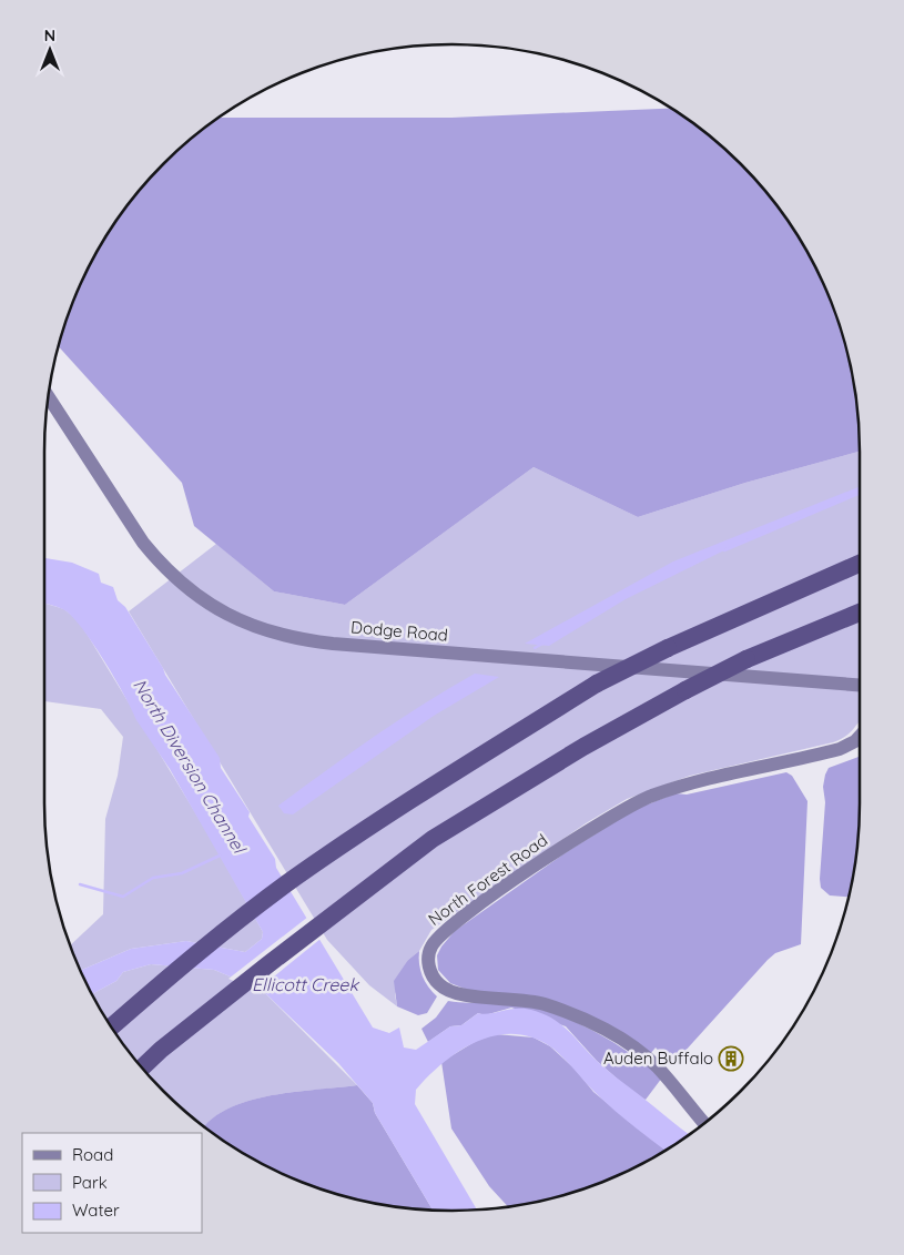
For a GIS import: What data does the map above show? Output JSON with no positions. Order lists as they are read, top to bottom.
{
  "streets": {
    "street": ["Dodge Road", "North Forest Road"]
  },
  "water": ["North Diversion Channel", "Ellicott Creek"],
  "places": {
    "building": ["Auden Buffalo"]
  },
  "legend": ["Road", "Park", "Water"],
  "north": "top"
}
